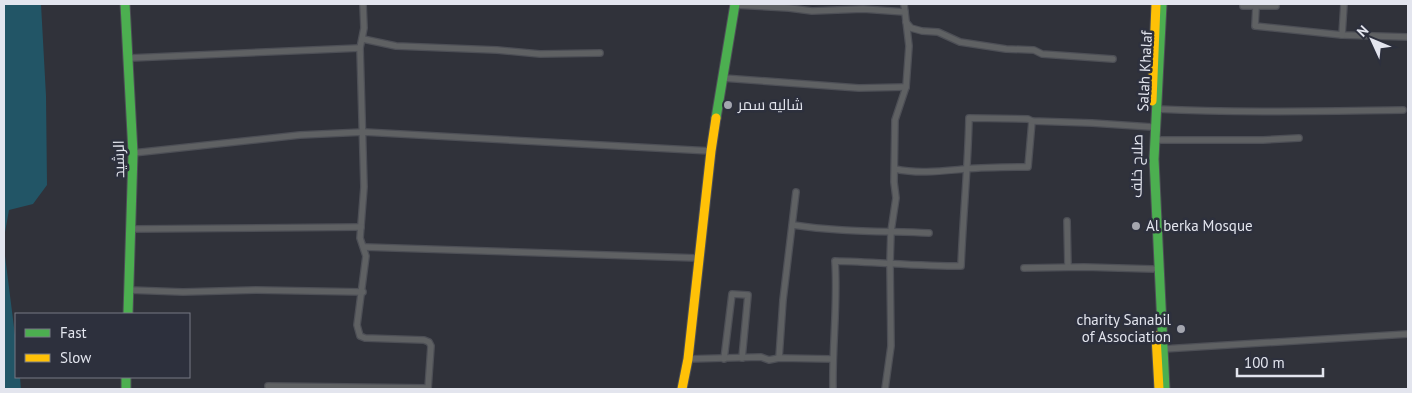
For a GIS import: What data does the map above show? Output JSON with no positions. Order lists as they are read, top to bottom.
{
  "streets": {
    "main road": ["Salah Khalaf", "الرشيد", "صلاح خلف"]
  },
  "places": ["شاليه سمر", "Al berka Mosque", "charity Sanabil of Association"],
  "legend": ["Fast", "Slow"],
  "scale_bar": "100 m",
  "north": "top left"
}
